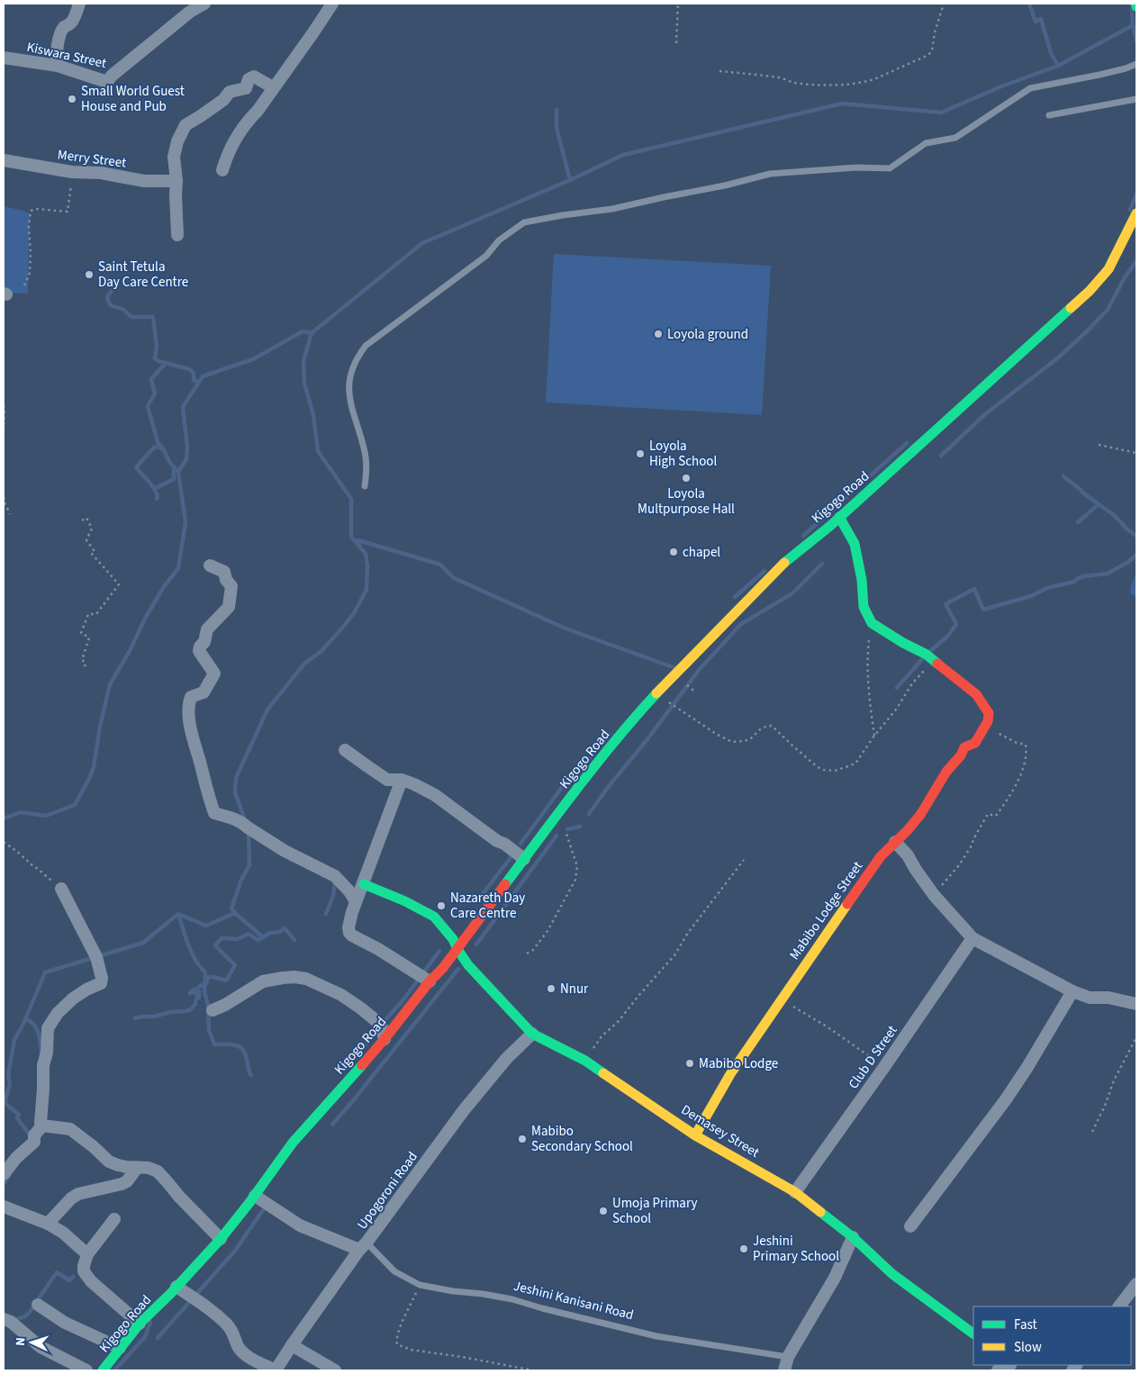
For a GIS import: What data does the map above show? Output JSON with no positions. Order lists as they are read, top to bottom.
{
  "streets": {
    "main road": ["Kigogo Road", "Mabibo Lodge Street", "Demasey Street"],
    "street": [
      "Kiswara Street",
      "Merry Street",
      "Club D Street",
      "Upogoroni Road"
    ],
    "lane": ["Jeshini Kanisani Road"]
  },
  "crossings": [
    ["Kigogo Road", "Demasey Street"],
    ["Mabibo Lodge Street", "Demasey Street"],
    ["Club D Street", "Demasey Street"],
    ["Demasey Street", "Upogoroni Road"],
    ["Upogoroni Road", "Jeshini Kanisani Road"]
  ],
  "places": [
    "Small World Guest House and Pub",
    "Saint Tetula Day Care Centre",
    "Loyola ground",
    "Loyola High School",
    "Loyola Multpurpose Hall",
    "chapel",
    "Nazareth Day Care Centre",
    "Nnur",
    "Mabibo Lodge",
    "Mabibo Secondary School",
    "Umoja Primary School",
    "Jeshini Primary School"
  ],
  "legend": ["Fast", "Slow"],
  "north": "left"
}
